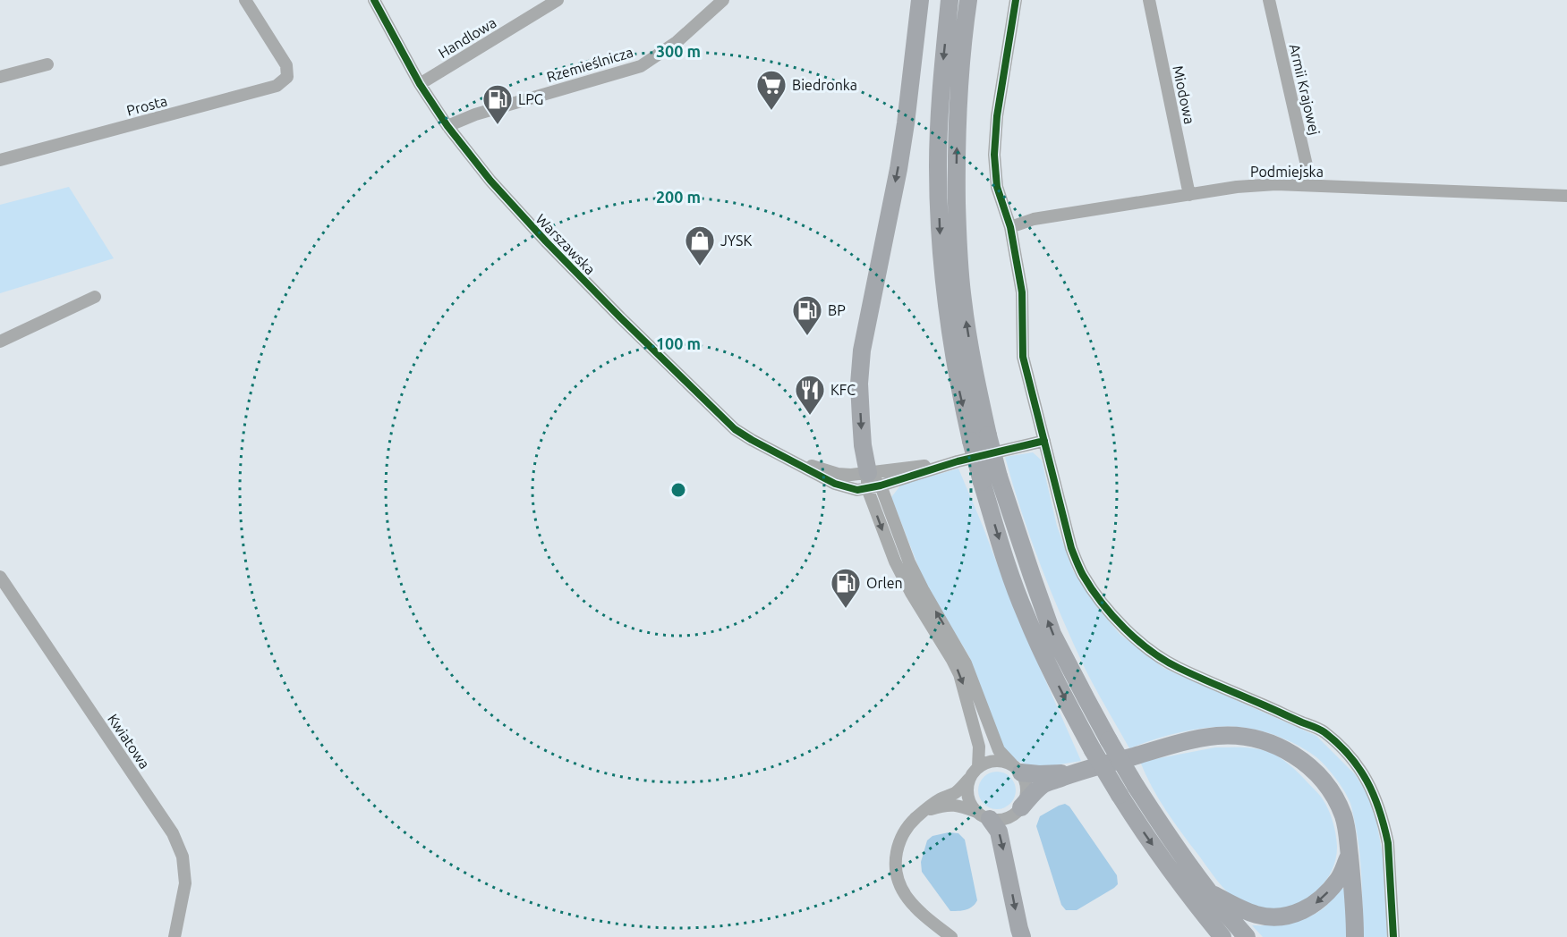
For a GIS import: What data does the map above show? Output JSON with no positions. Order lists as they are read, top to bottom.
{
  "streets": {
    "street": [
      "Handlowa",
      "Rzemieślnicza",
      "Armii Krajowej",
      "Miodowa",
      "Prosta",
      "Podmiejska",
      "Warszawska",
      "Kwiatowa"
    ]
  },
  "crossings": [
    ["Handlowa", "Warszawska"],
    ["Rzemieślnicza", "Warszawska"],
    ["Armii Krajowej", "Podmiejska"],
    ["Miodowa", "Podmiejska"]
  ],
  "places": {
    "supermarket": ["Biedronka"],
    "fuel station": ["LPG", "BP", "Orlen"],
    "shop": ["JYSK"],
    "restaurant": ["KFC"]
  },
  "rings": ["300 m", "200 m", "100 m"]
}
